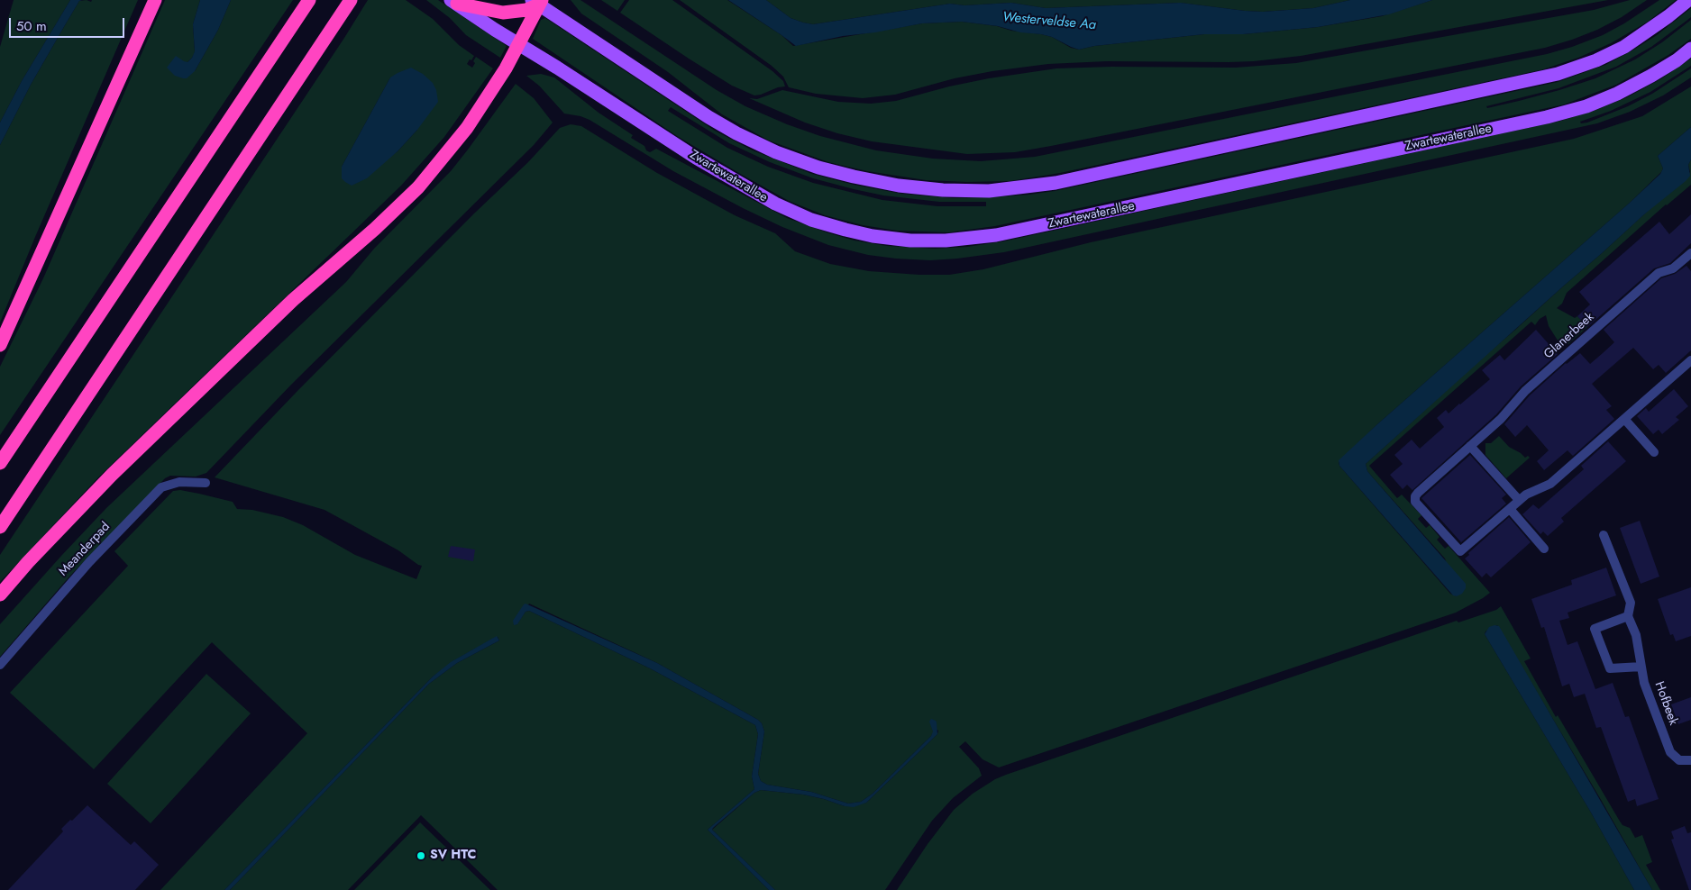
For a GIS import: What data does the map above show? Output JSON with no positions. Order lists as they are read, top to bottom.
{
  "streets": {
    "main road": ["Zwartewaterallee"],
    "street": ["Glanerbeek", "Meanderpad", "Hofbeek"]
  },
  "water": ["Westerveldse Aa"],
  "places": ["SV HTC"],
  "scale_bar": "50 m"
}
